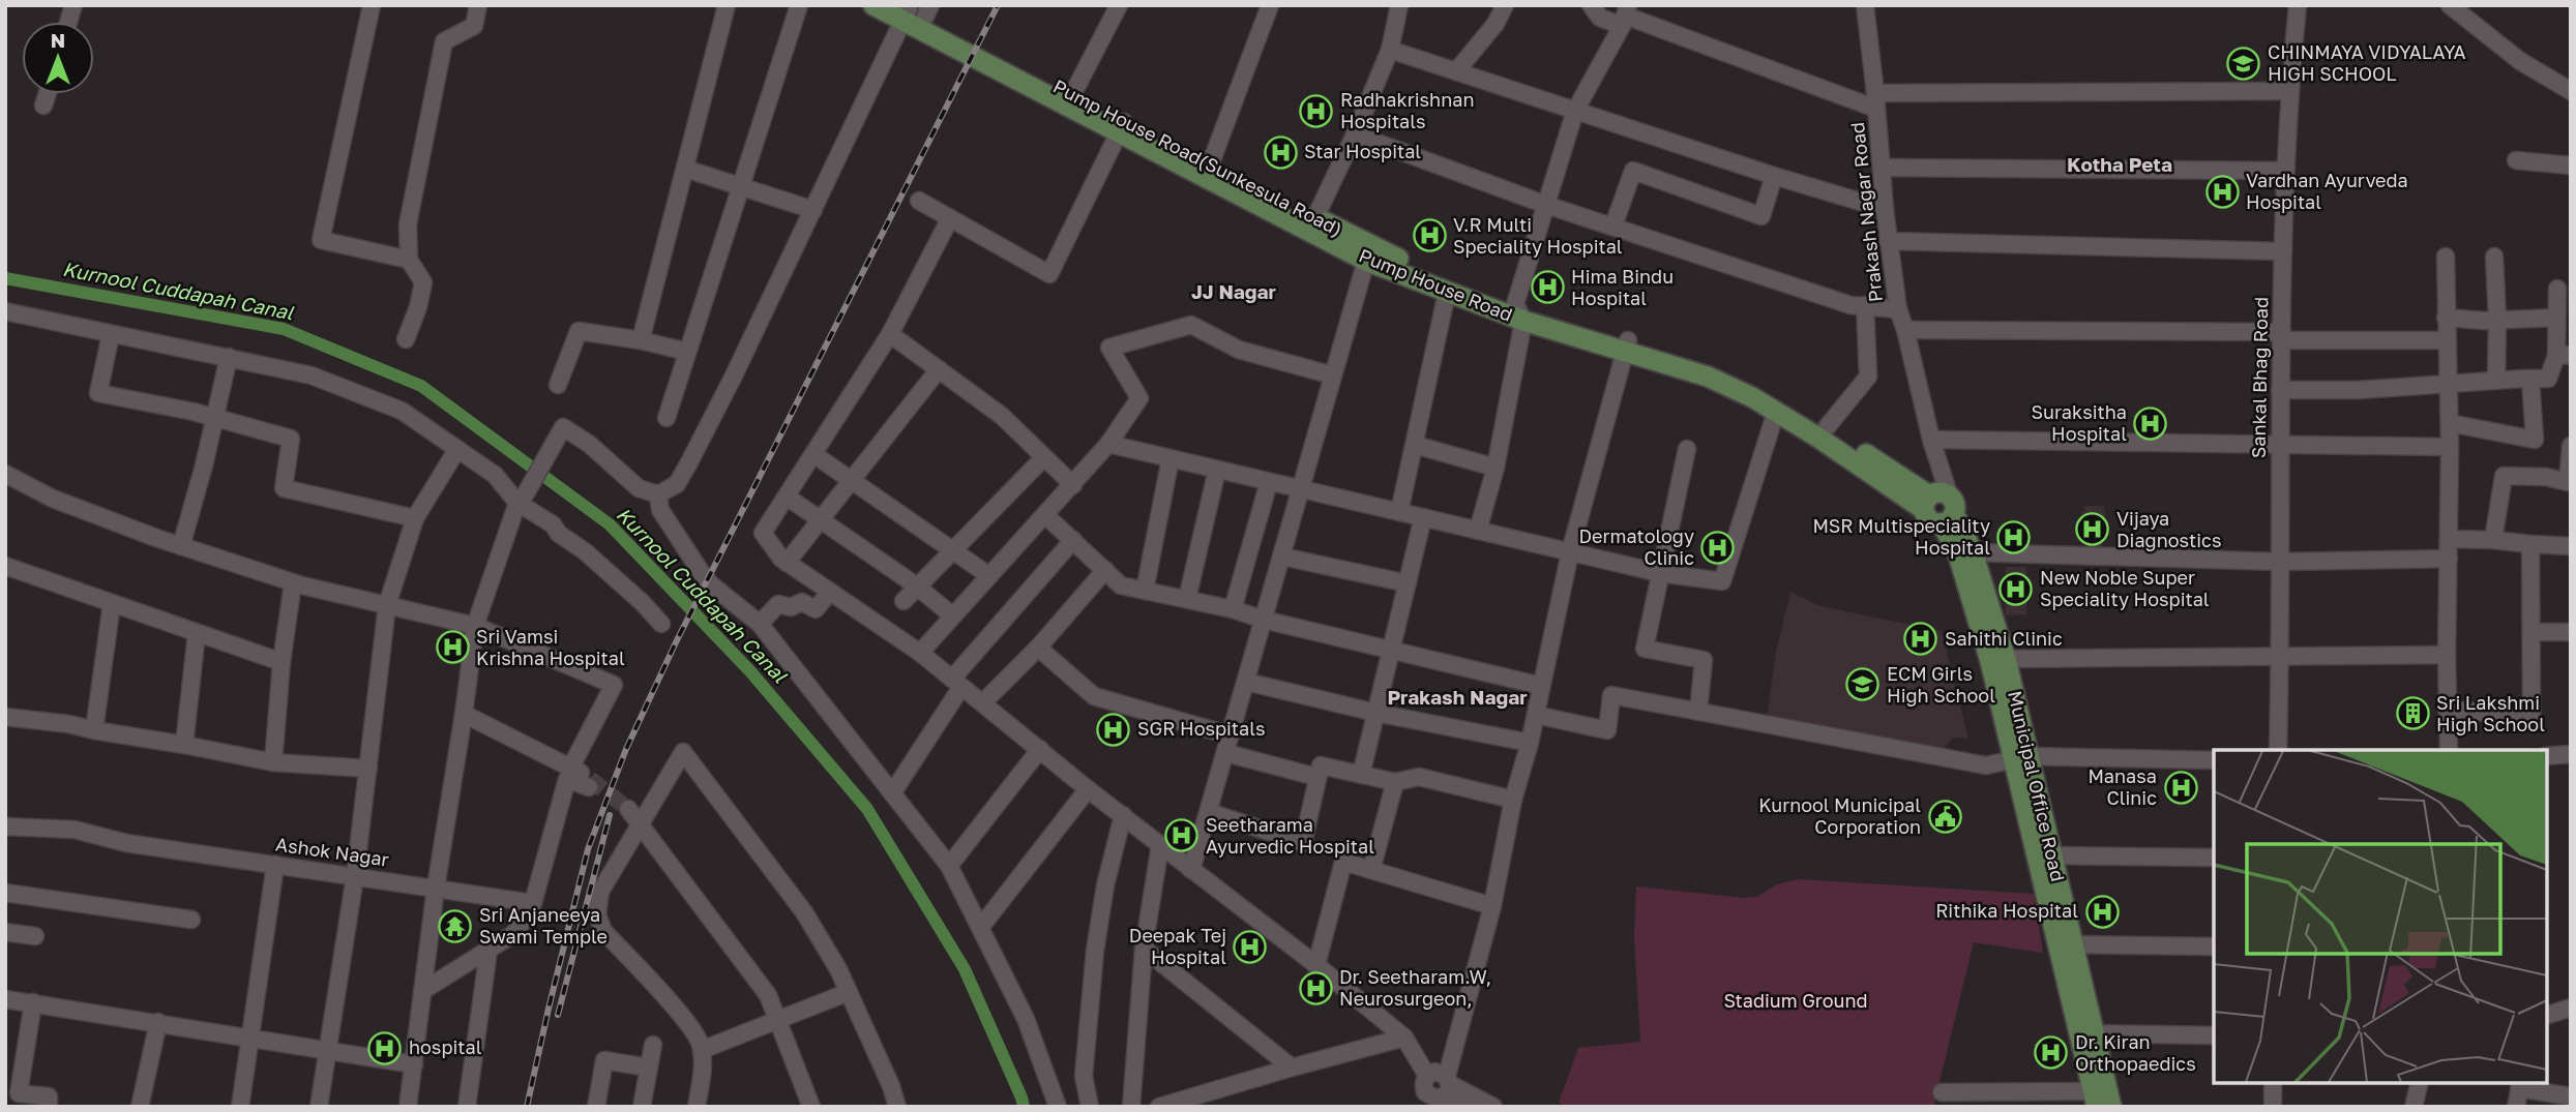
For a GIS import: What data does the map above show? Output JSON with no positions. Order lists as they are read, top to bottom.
{
  "streets": {
    "main road": ["Pump House Road(Sunkesula Road)", "Pump House Road", "Municipal Office Road"],
    "street": ["Prakash Nagar Road", "Sankal Bhag Road", "Ashok Nagar"]
  },
  "crossings": [
    ["Pump House Road(Sunkesula Road)", "Prakash Nagar Road"],
    ["Pump House Road(Sunkesula Road)", "Pump House Road"],
    ["Pump House Road(Sunkesula Road)", "Municipal Office Road"],
    ["Prakash Nagar Road", "Municipal Office Road"]
  ],
  "districts": ["Kotha Peta", "JJ Nagar", "Prakash Nagar"],
  "water": ["Kurnool Cuddapah Canal"],
  "parks": ["Stadium Ground"],
  "places": {
    "school or university": ["CHINMAYA VIDYALAYA HIGH SCHOOL", "ECM Girls High School"],
    "hospital": [
      "Radhakrishnan Hospitals",
      "Star Hospital",
      "Vardhan Ayurveda Hospital",
      "V.R Multi Speciality Hospital",
      "Hima Bindu Hospital",
      "Suraksitha Hospital",
      "Vijaya Diagnostics",
      "MSR Multispeciality Hospital",
      "Dermatology Clinic",
      "New Noble Super Speciality Hospital",
      "Sahithi Clinic",
      "Sri Vamsi Krishna Hospital",
      "SGR Hospitals",
      "Manasa Clinic",
      "Seetharama Ayurvedic Hospital",
      "Rithika Hospital",
      "Deepak Tej Hospital",
      "Dr. Seetharam.W, Neurosurgeon,",
      "hospital",
      "Dr. Kiran Orthopaedics"
    ],
    "building": ["Sri Lakshmi High School"],
    "public building": ["Kurnool Municipal Corporation"],
    "temple": ["Sri Anjaneeya Swami Temple"]
  },
  "north": "top"
}
